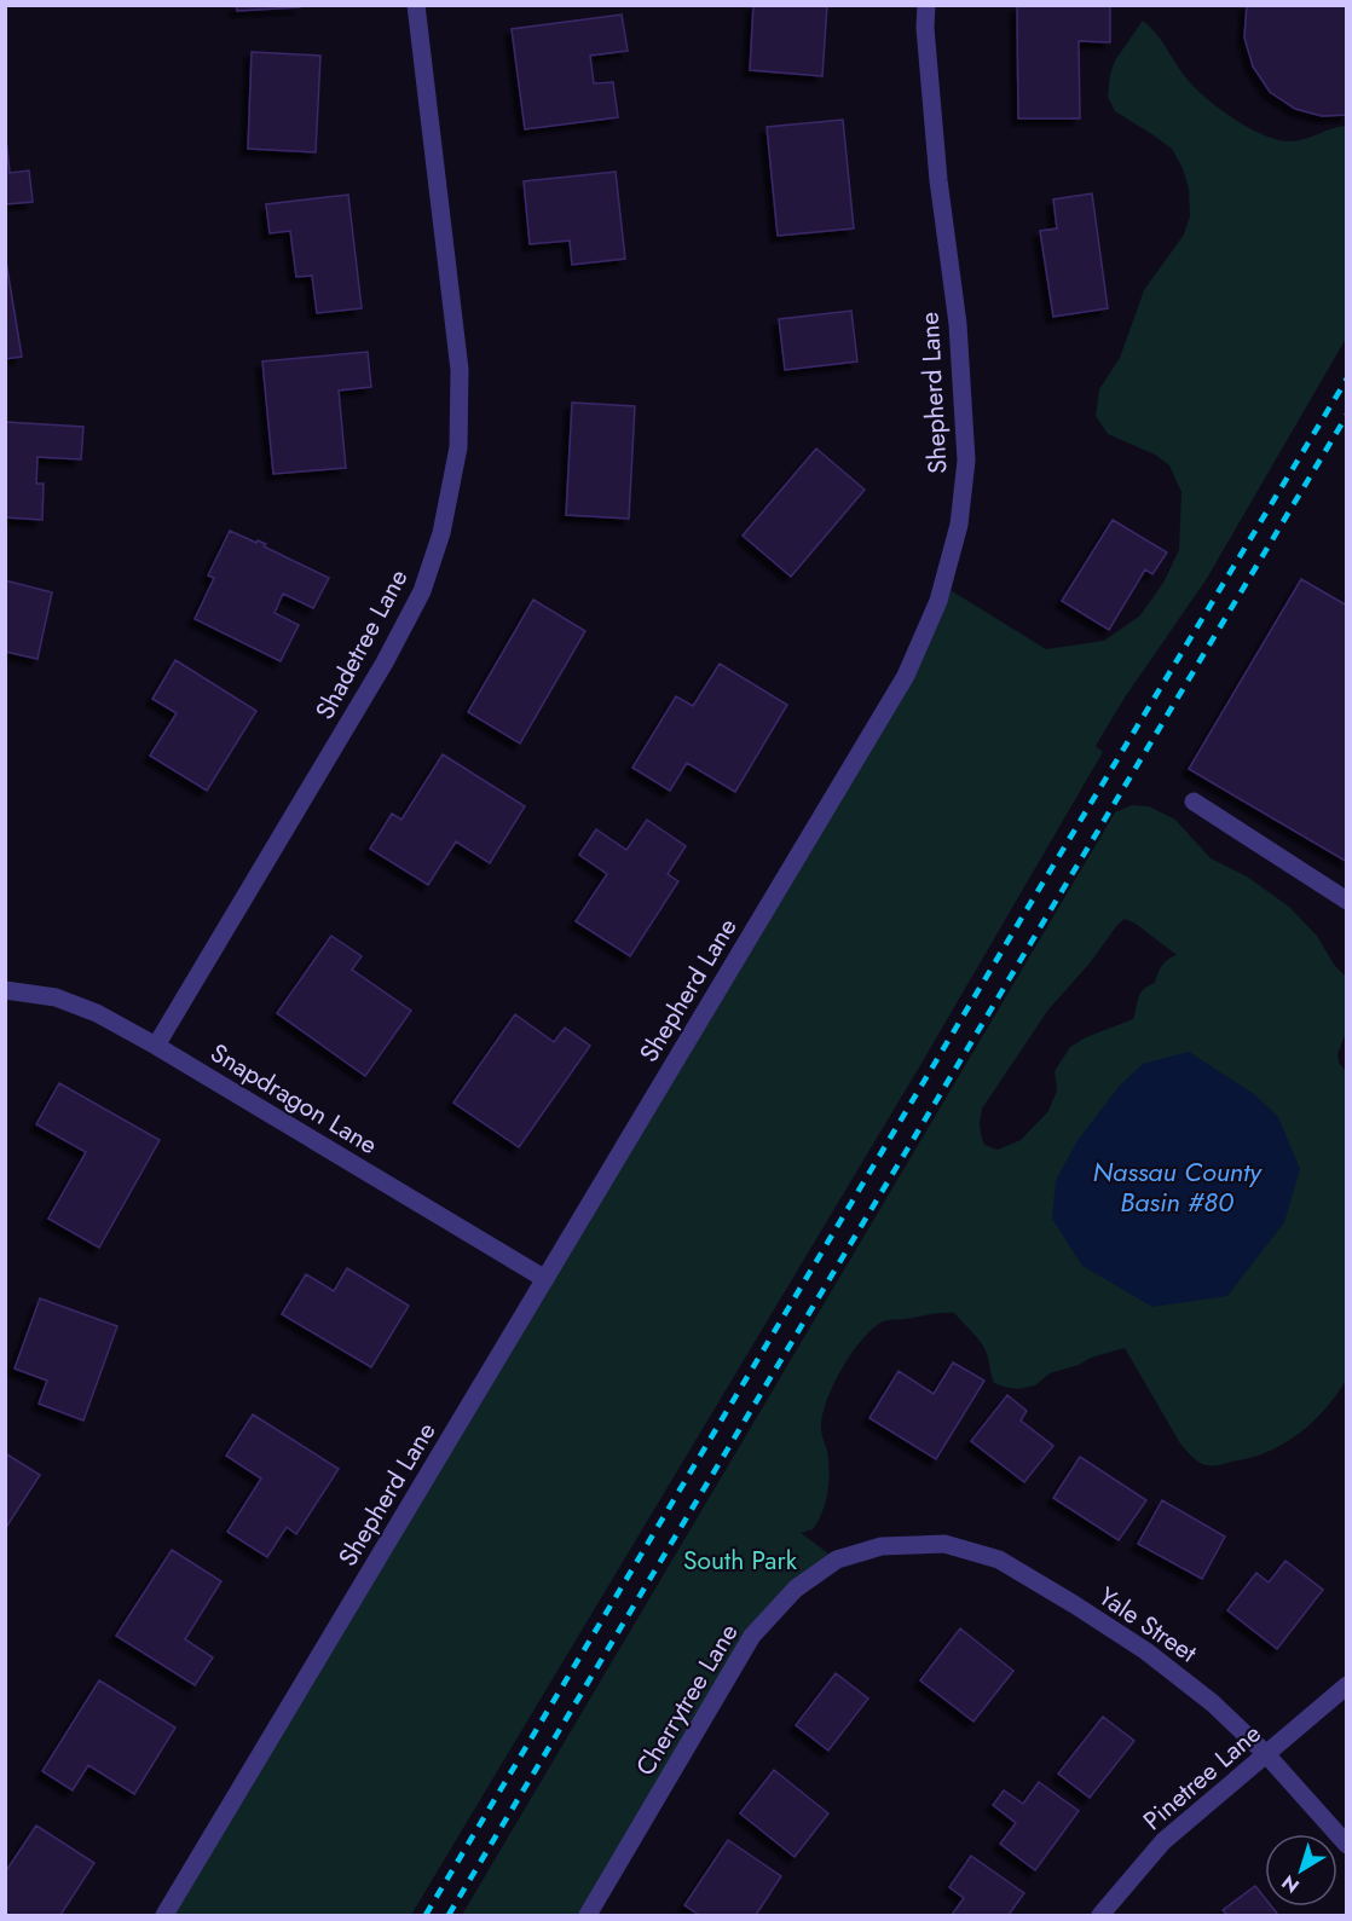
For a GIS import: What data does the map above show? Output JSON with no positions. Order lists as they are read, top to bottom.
{
  "streets": {
    "street": [
      "Shepherd Lane",
      "Shadetree Lane",
      "Snapdragon Lane",
      "Yale Street",
      "Cherrytree Lane",
      "Pinetree Lane"
    ]
  },
  "crossings": [
    ["Shepherd Lane", "Snapdragon Lane"],
    ["Shadetree Lane", "Snapdragon Lane"],
    ["Yale Street", "Cherrytree Lane"],
    ["Yale Street", "Pinetree Lane"]
  ],
  "water": ["Nassau County Basin #80"],
  "parks": ["South Park"],
  "north": "bottom left"
}
